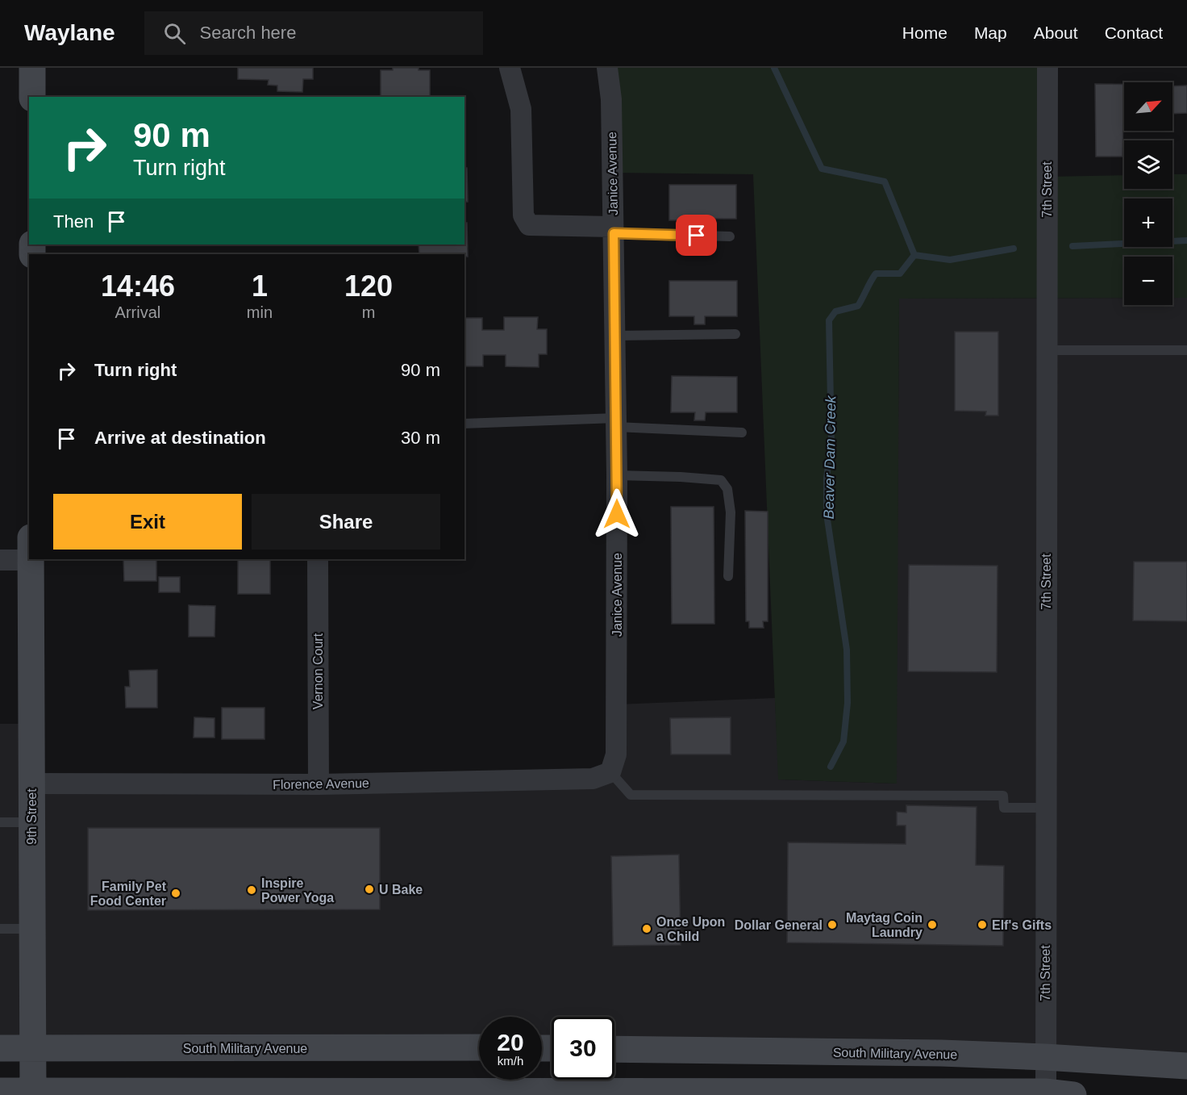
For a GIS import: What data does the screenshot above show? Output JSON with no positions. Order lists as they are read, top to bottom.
{
  "streets": {
    "main road": ["9th Street", "South Military Avenue"],
    "street": [
      "Janice Avenue",
      "7th Street",
      "Vernon Court",
      "Florence Avenue"
    ]
  },
  "crossings": [
    ["Janice Avenue", "Florence Avenue"],
    ["7th Street", "South Military Avenue"],
    ["Vernon Court", "Florence Avenue"],
    ["Florence Avenue", "9th Street"],
    ["9th Street", "South Military Avenue"]
  ],
  "water": ["Beaver Dam Creek"],
  "places": [
    "U Bake",
    "Inspire Power Yoga",
    "Family Pet Food Center",
    "Dollar General",
    "Maytag Coin Laundry",
    "Elf's Gifts",
    "Once Upon a Child"
  ],
  "north": "top right",
  "page": {
    "header": "Waylane",
    "search": "Search here",
    "nav": [
      "Home",
      "Map",
      "About",
      "Contact"
    ],
    "map_buttons": ["+", "−"],
    "turn": ["90 m", "Turn right"],
    "then": "Then",
    "eta": [
      "14:46",
      "Arrival",
      "1",
      "min",
      "120",
      "m"
    ],
    "list": [
      {
        "name": "Turn right",
        "value": "90 m"
      },
      {
        "name": "Arrive at destination",
        "value": "30 m"
      }
    ],
    "buttons": ["Exit", "Share"],
    "speed": "20 km/h",
    "limit": "30"
  }
}
